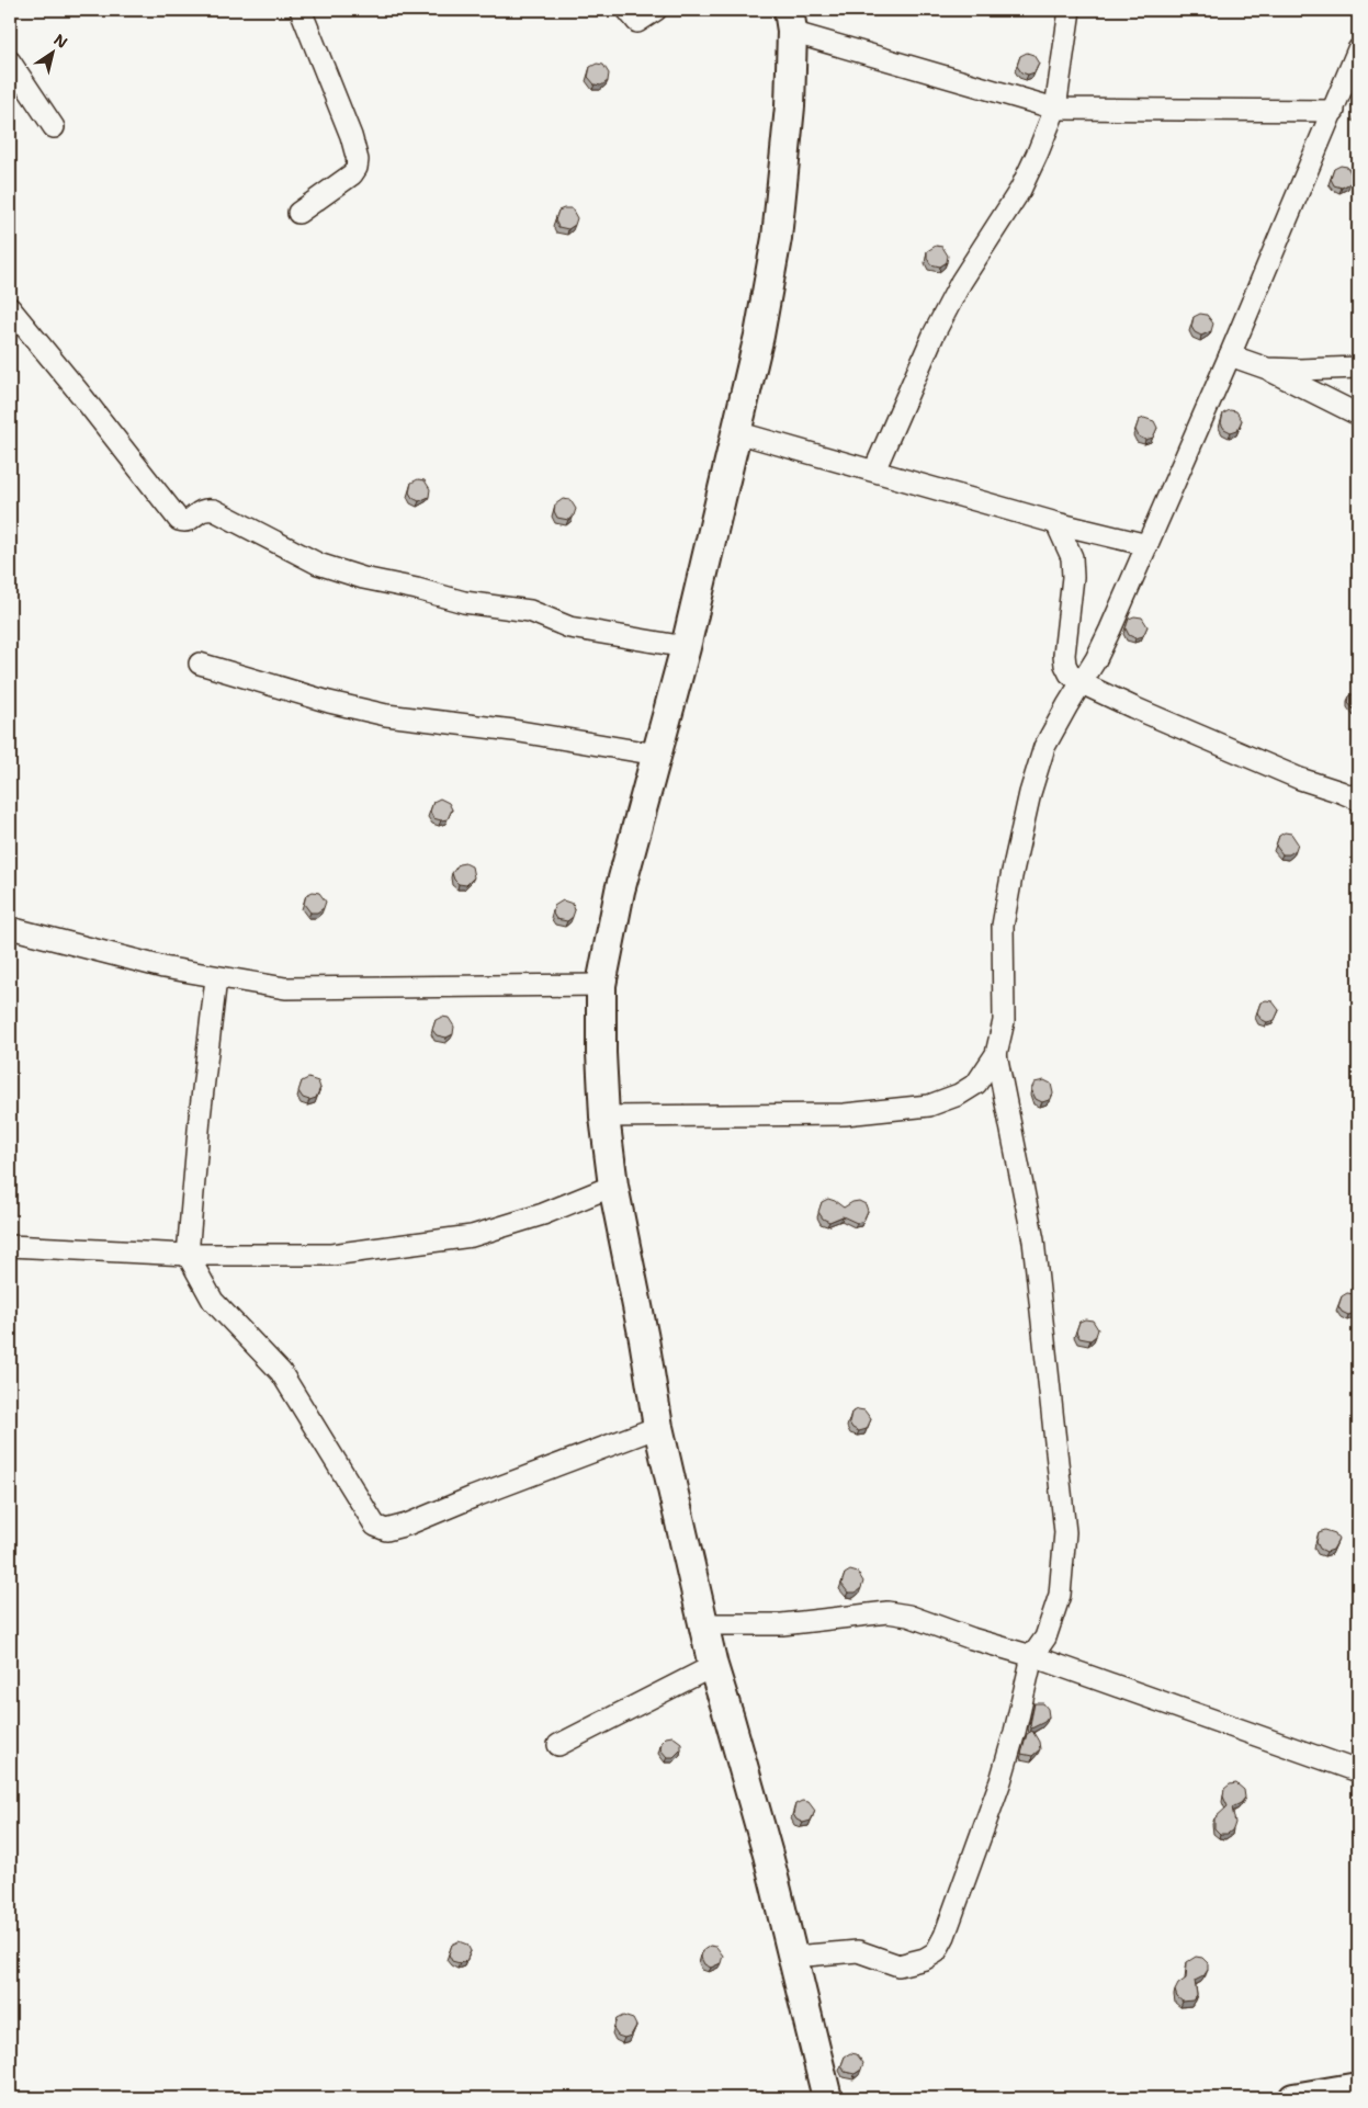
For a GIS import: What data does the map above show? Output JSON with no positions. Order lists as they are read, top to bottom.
{
  "north": "top right"
}
